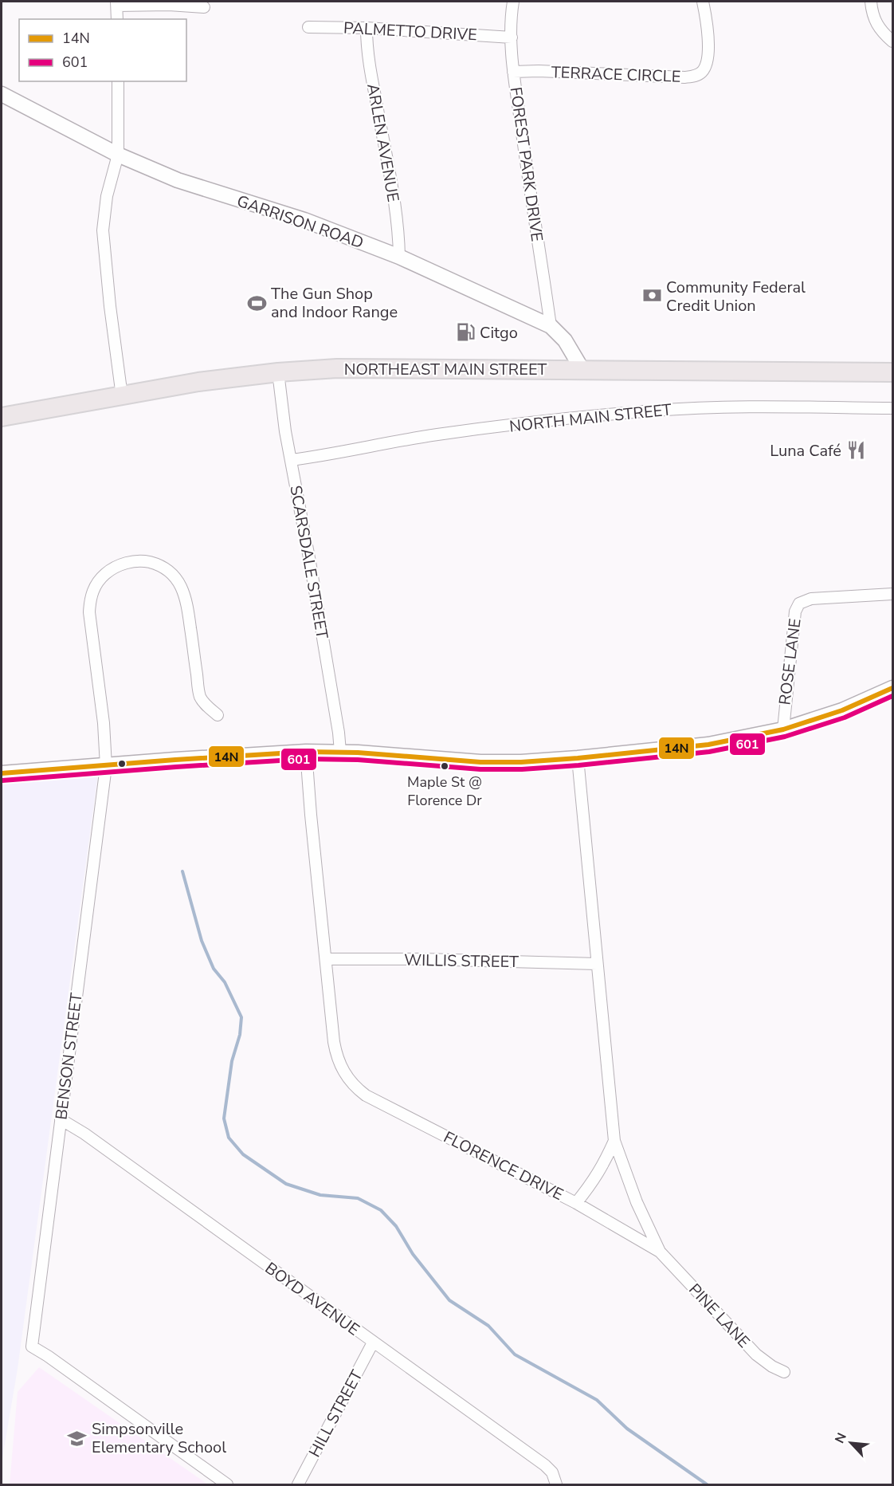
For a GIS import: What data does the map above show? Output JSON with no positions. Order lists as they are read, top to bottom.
{
  "streets": {
    "main road": ["NORTHEAST MAIN STREET"],
    "street": [
      "PALMETTO DRIVE",
      "TERRACE CIRCLE",
      "ARLEN AVENUE",
      "FOREST PARK DRIVE",
      "GARRISON ROAD",
      "NORTH MAIN STREET",
      "SCARSDALE STREET",
      "ROSE LANE",
      "WILLIS STREET",
      "BENSON STREET",
      "FLORENCE DRIVE",
      "BOYD AVENUE",
      "PINE LANE",
      "HILL STREET"
    ]
  },
  "crossings": [
    ["PALMETTO DRIVE", "ARLEN AVENUE"],
    ["PALMETTO DRIVE", "FOREST PARK DRIVE"],
    ["TERRACE CIRCLE", "FOREST PARK DRIVE"],
    ["ARLEN AVENUE", "GARRISON ROAD"],
    ["FOREST PARK DRIVE", "GARRISON ROAD"],
    ["GARRISON ROAD", "NORTHEAST MAIN STREET"],
    ["NORTHEAST MAIN STREET", "SCARSDALE STREET"],
    ["NORTH MAIN STREET", "SCARSDALE STREET"],
    ["WILLIS STREET", "FLORENCE DRIVE"],
    ["BENSON STREET", "BOYD AVENUE"],
    ["FLORENCE DRIVE", "PINE LANE"],
    ["BOYD AVENUE", "HILL STREET"]
  ],
  "places": {
    "bank": ["Community Federal Credit Union"],
    "sports": ["The Gun Shop and Indoor Range"],
    "fuel station": ["Citgo"],
    "restaurant": ["Luna Café"],
    "other": ["Maple St @ Florence Dr"],
    "school or university": ["Simpsonville Elementary School"]
  },
  "lines": ["transit line 14N", "transit line 601"],
  "legend": ["14N", "601"],
  "north": "top left"
}
